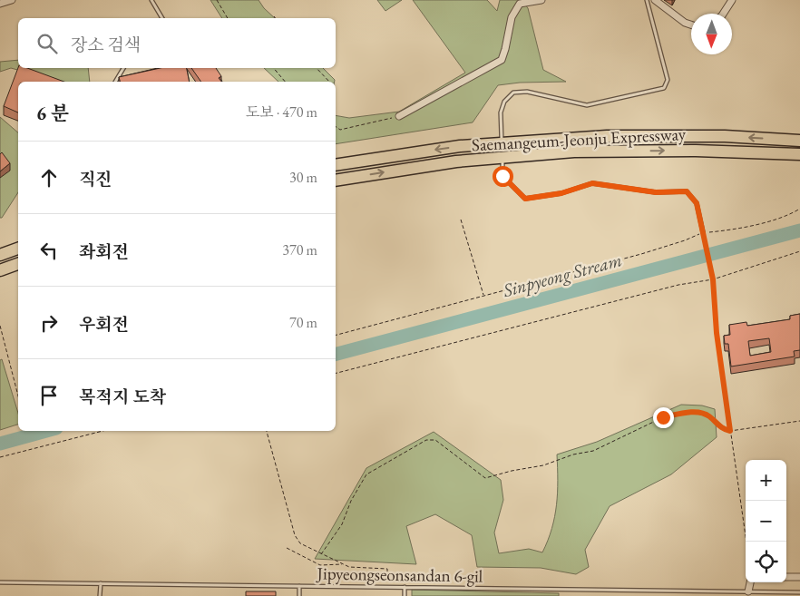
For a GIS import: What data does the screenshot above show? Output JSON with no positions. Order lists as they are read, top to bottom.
{
  "streets": {
    "highway": ["Saemangeum-Jeonju Expressway"],
    "lane": ["Jipyeongseonsandan 6-gil"]
  },
  "water": ["Sinpyeong Stream"],
  "north": "bottom",
  "page": {
    "search": "장소 검색",
    "heading": ["6 분", "도보 · 470 m"],
    "list": [
      ["직진", "30 m"],
      ["좌회전", "370 m"],
      ["우회전", "70 m"],
      "목적지 도착"
    ],
    "map_buttons": ["+", "−"]
  }
}
